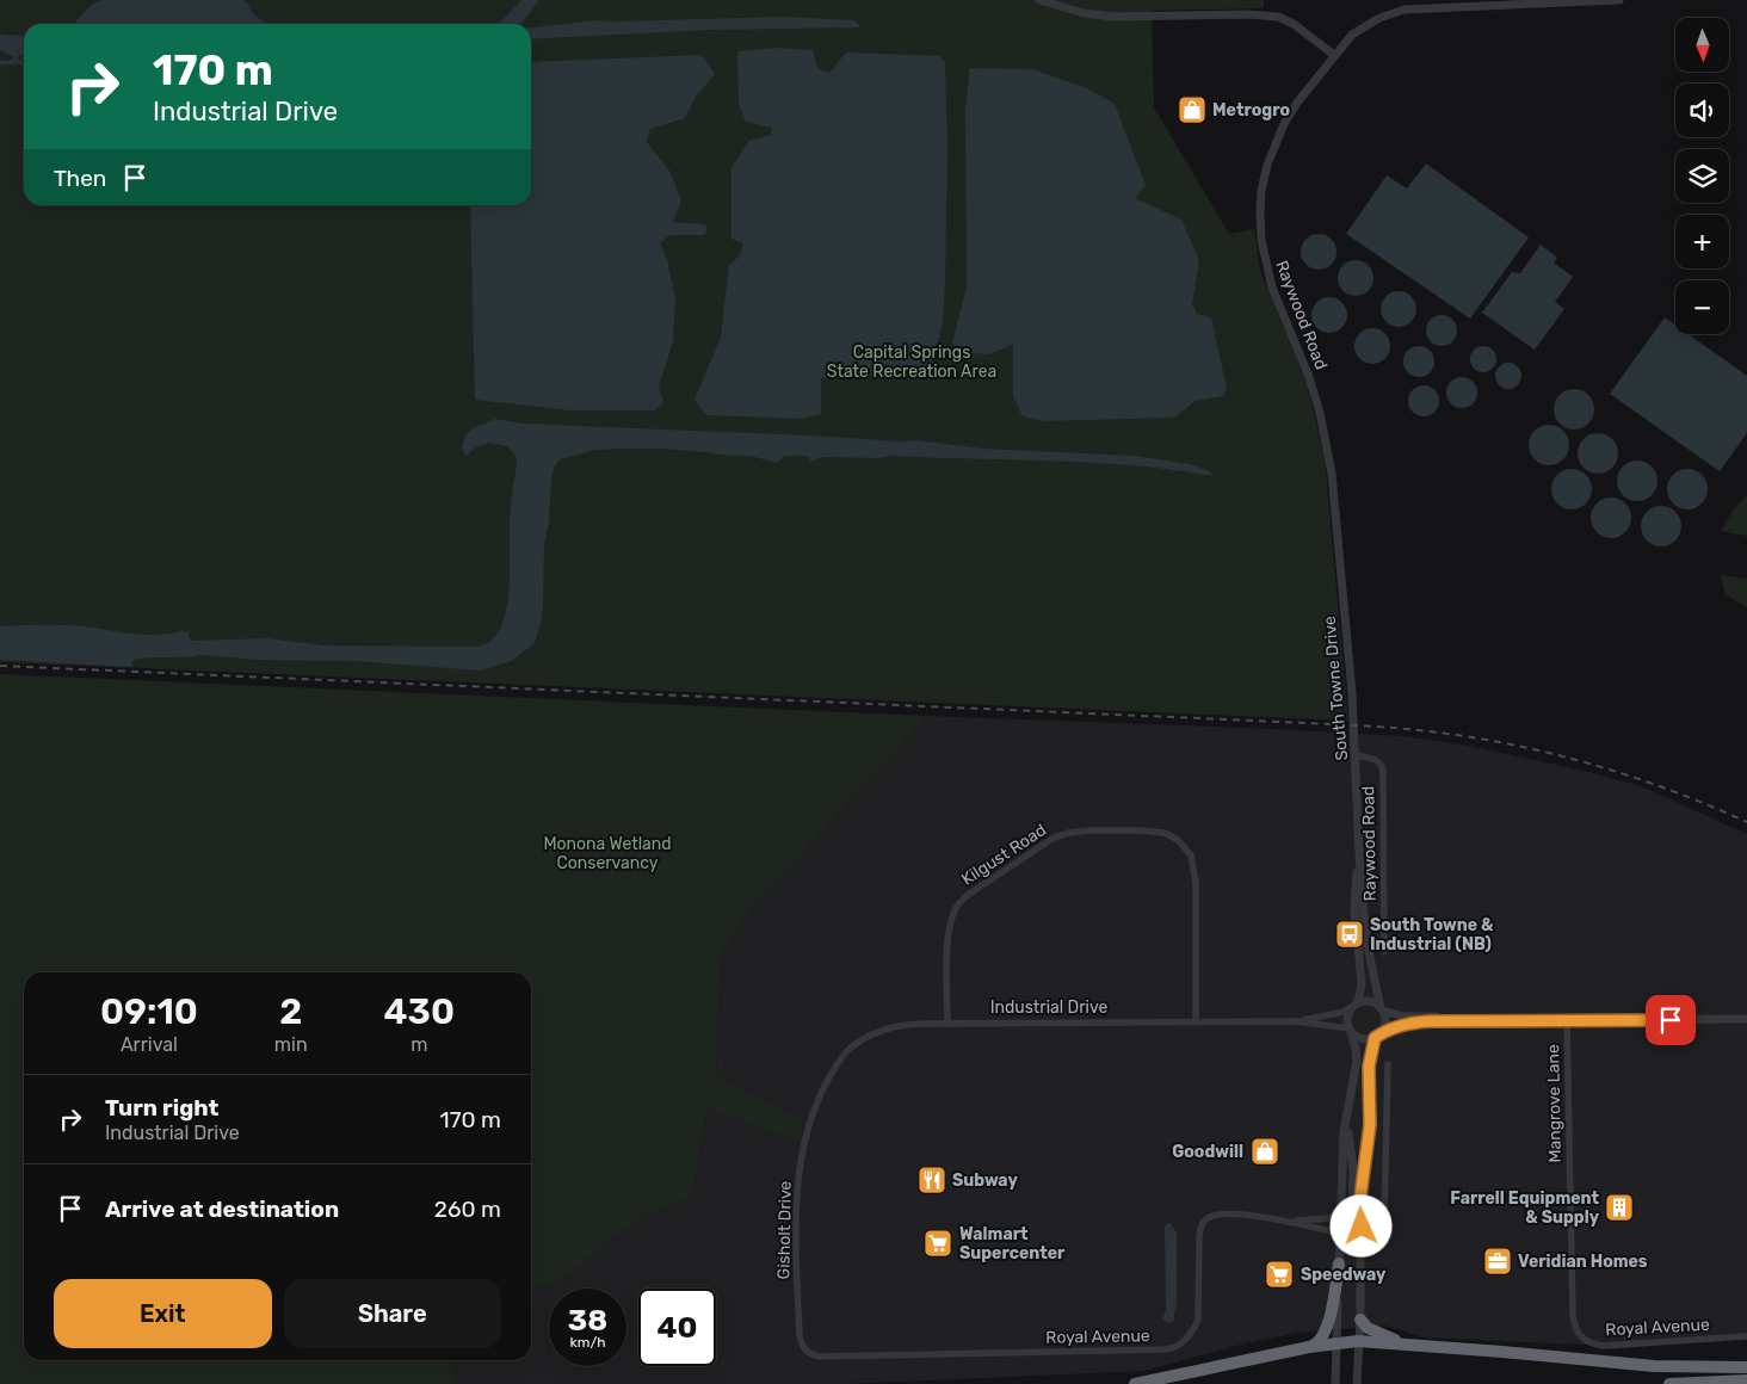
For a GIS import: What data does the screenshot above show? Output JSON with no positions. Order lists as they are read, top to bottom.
{
  "streets": {
    "street": [
      "Raywood Road",
      "South Towne Drive",
      "Kilgust Road",
      "Industrial Drive",
      "Mangrove Lane",
      "Gisholt Drive",
      "Royal Avenue"
    ]
  },
  "crossings": [
    ["Raywood Road", "South Towne Drive"],
    ["South Towne Drive", "Industrial Drive"],
    ["Kilgust Road", "Industrial Drive"],
    ["Industrial Drive", "Gisholt Drive"],
    ["Mangrove Lane", "Royal Avenue"],
    ["Gisholt Drive", "Royal Avenue"]
  ],
  "parks": ["Capital Springs State Recreation Area", "Monona Wetland Conservancy"],
  "places": {
    "shop": ["Metrogro", "Goodwill"],
    "bus stop": ["South Towne & Industrial (NB)"],
    "restaurant": ["Subway"],
    "building": ["Farrell Equipment & Supply"],
    "supermarket": ["Walmart Supercenter", "Speedway"],
    "office": ["Veridian Homes"]
  },
  "north": "bottom",
  "page": {
    "map_buttons": ["+", "−"],
    "turn": ["170 m", "Industrial Drive"],
    "then": "Then",
    "eta": [
      "09:10",
      "Arrival",
      "2",
      "min",
      "430",
      "m"
    ],
    "list": [
      {
        "name": "Turn right",
        "note": "Industrial Drive",
        "value": "170 m"
      },
      {
        "name": "Arrive at destination",
        "value": "260 m"
      }
    ],
    "buttons": ["Exit", "Share"],
    "speed": "38 km/h",
    "limit": "40"
  }
}
